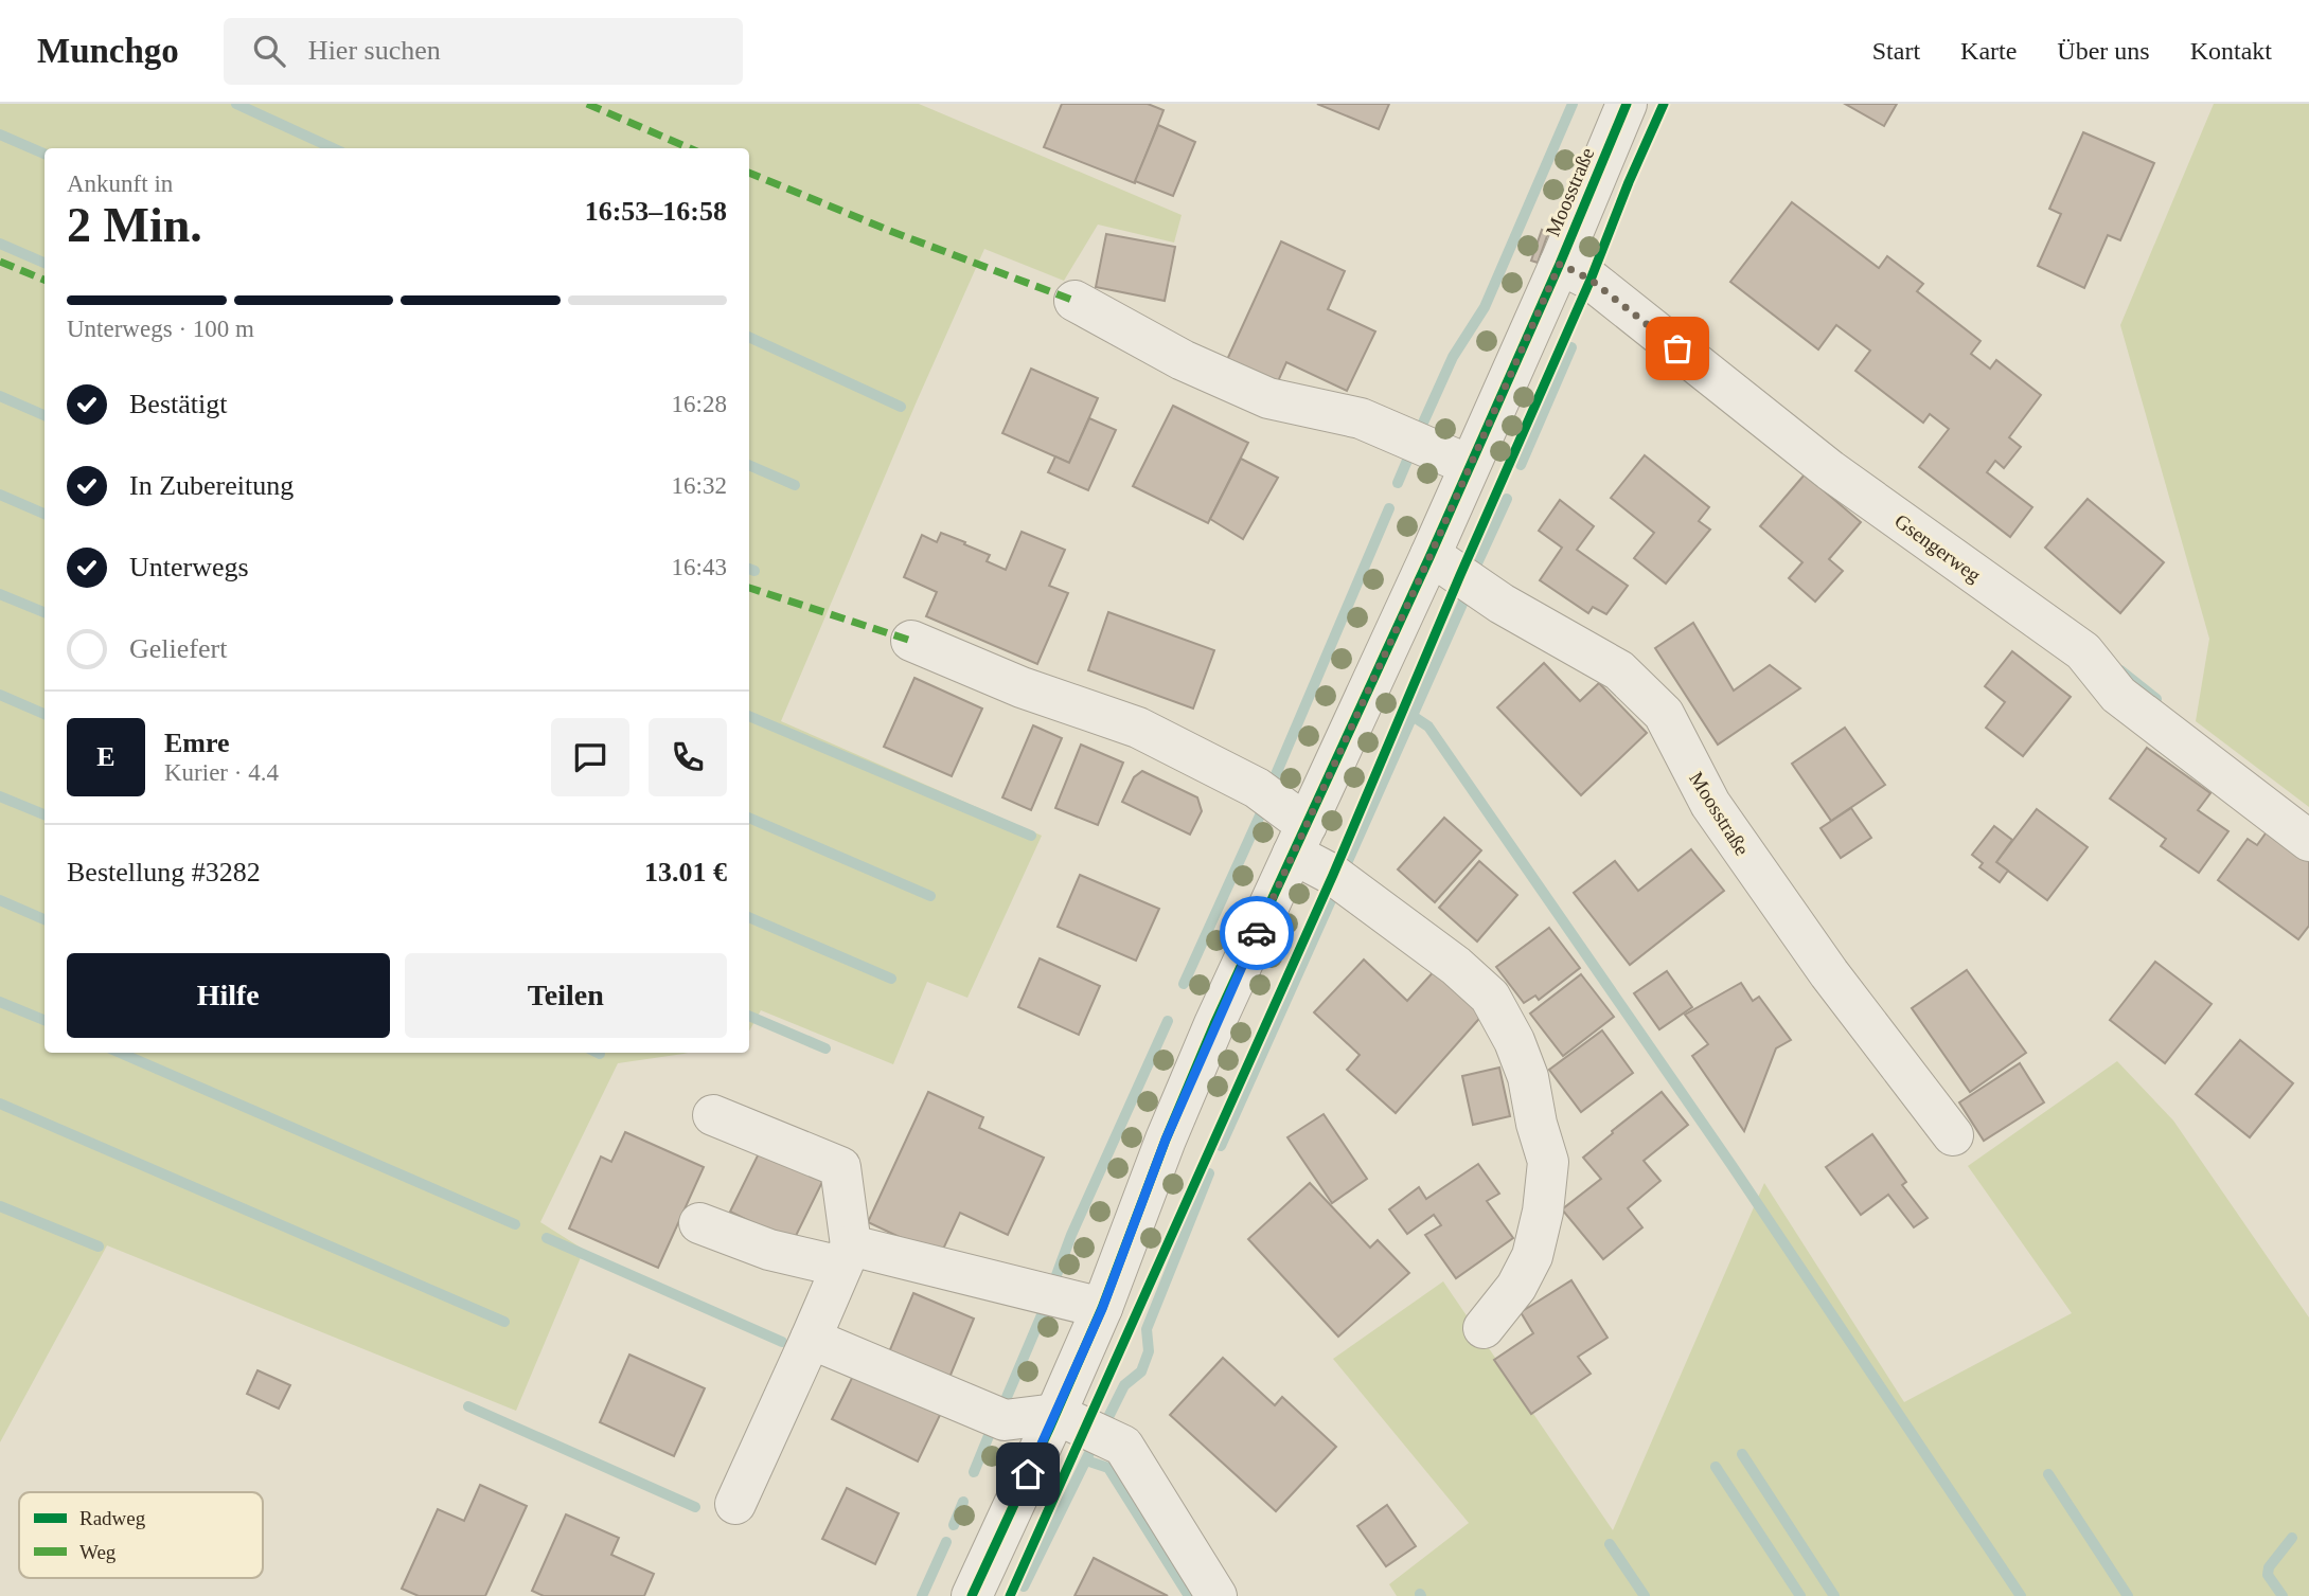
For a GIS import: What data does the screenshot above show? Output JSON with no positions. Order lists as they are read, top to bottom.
{
  "streets": {
    "street": ["Moosstraße", "Gsengerweg"]
  },
  "crossings": [
    ["Moosstraße", "Gsengerweg"]
  ],
  "legend": ["Radweg", "Weg"],
  "page": {
    "header": "Munchgo",
    "search": "Hier suchen",
    "nav": [
      "Start",
      "Karte",
      "Über uns",
      "Kontakt"
    ],
    "heading": ["2 Min.", "Ankunft in", "16:53–16:58"],
    "panel": [
      "Emre",
      "Kurier · 4.4",
      "Bestellung #3282",
      "13.01 €"
    ],
    "bar": "Unterwegs · 100 m",
    "list": [
      ["Bestätigt", "16:28"],
      ["In Zubereitung", "16:32"],
      ["Unterwegs", "16:43"],
      "Geliefert"
    ],
    "round": "E",
    "buttons": ["Hilfe", "Teilen"]
  }
}
